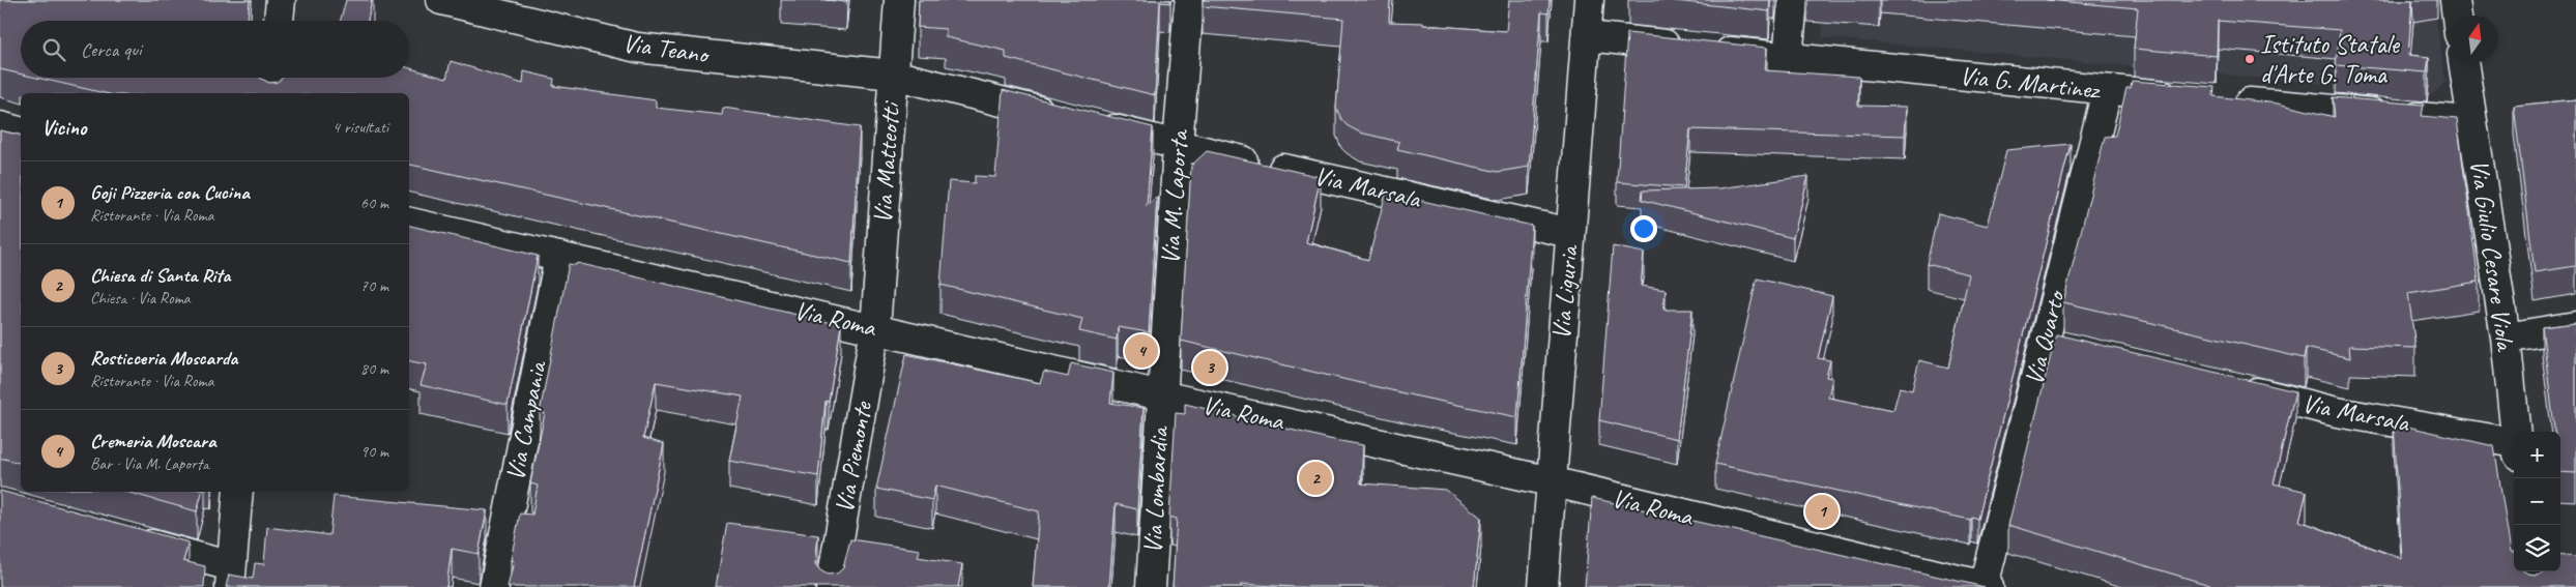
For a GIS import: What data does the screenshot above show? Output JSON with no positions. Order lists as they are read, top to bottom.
{
  "streets": {
    "street": [
      "Via Teano",
      "Via G. Martinez",
      "Via Matteotti",
      "Via Marsala",
      "Via M. Laporta",
      "Via Giulio Cesare Viola",
      "Via Liguria",
      "Via Roma",
      "Via Quarto",
      "Via Campania",
      "Via Piemonte",
      "Via Lombardia"
    ]
  },
  "crossings": [
    ["Via Teano", "Via Matteotti"],
    ["Via G. Martinez", "Via Liguria"],
    ["Via G. Martinez", "Via Quarto"],
    ["Via Matteotti", "Via Roma"],
    ["Via Matteotti", "Via Piemonte"],
    ["Via Marsala", "Via M. Laporta"],
    ["Via Marsala", "Via Liguria"],
    ["Via M. Laporta", "Via Roma"],
    ["Via M. Laporta", "Via Lombardia"],
    ["Via Liguria", "Via Roma"],
    ["Via Roma", "Via Quarto"],
    ["Via Roma", "Via Campania"],
    ["Via Roma", "Via Piemonte"],
    ["Via Roma", "Via Lombardia"]
  ],
  "places": ["Istituto Statale d'Arte G. Toma"],
  "north": "top",
  "page": {
    "search": "Cerca qui",
    "heading": ["Vicino", "4 risultati"],
    "list": [
      {
        "mark": "1",
        "name": "Goji Pizzeria con Cucina",
        "note": "Ristorante · Via Roma",
        "value": "60 m"
      },
      {
        "mark": "2",
        "name": "Chiesa di Santa Rita",
        "note": "Chiesa · Via Roma",
        "value": "70 m"
      },
      {
        "mark": "3",
        "name": "Rosticceria Moscarda",
        "note": "Ristorante · Via Roma",
        "value": "80 m"
      },
      {
        "mark": "4",
        "name": "Cremeria Moscara",
        "note": "Bar · Via M. Laporta",
        "value": "90 m"
      }
    ],
    "pins": [
      "4",
      "3",
      "2",
      "1"
    ],
    "map_buttons": ["+", "−"]
  }
}
